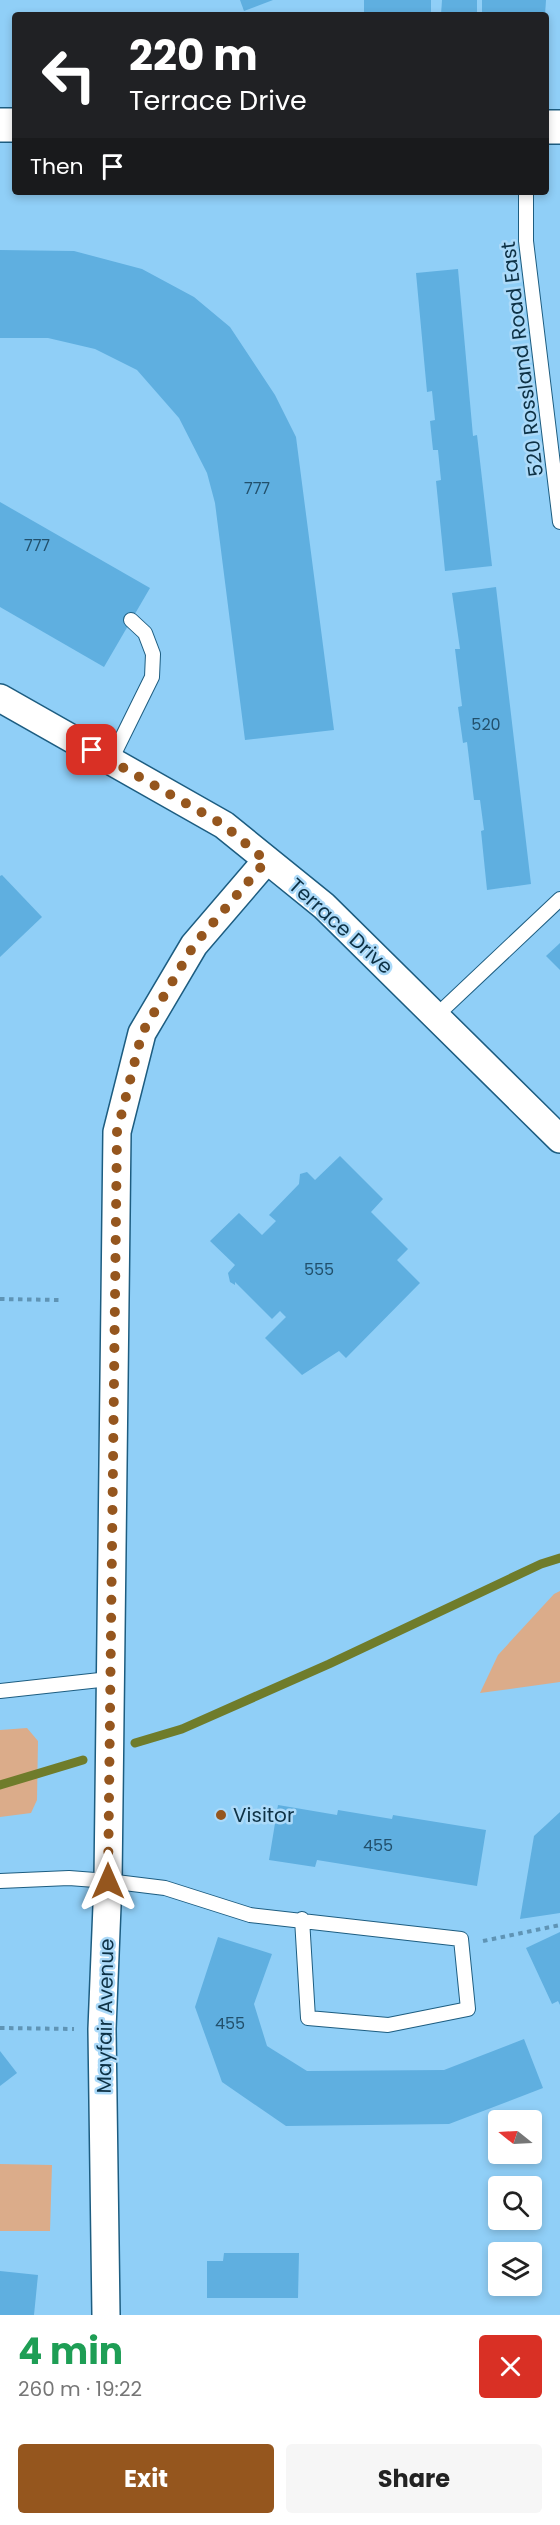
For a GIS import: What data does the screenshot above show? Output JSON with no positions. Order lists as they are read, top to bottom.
{
  "streets": {
    "street": ["Terrace Drive", "Mayfair Avenue"],
    "lane": ["520 Rossland Road East"]
  },
  "crossings": [
    ["Terrace Drive", "Mayfair Avenue"]
  ],
  "places": ["Visitor"],
  "house_numbers": [
    "777",
    "777",
    "520",
    "555",
    "455",
    "455"
  ],
  "north": "left",
  "page": {
    "turn": ["220 m", "Terrace Drive"],
    "then": "Then",
    "heading": ["4 min", "260 m · 19:22"],
    "buttons": ["Exit", "Share"]
  }
}
